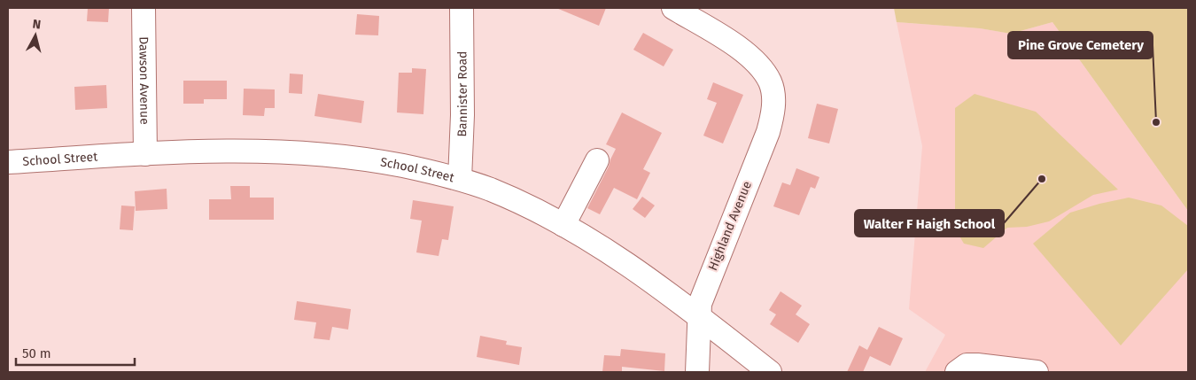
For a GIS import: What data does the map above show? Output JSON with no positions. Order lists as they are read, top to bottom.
{
  "streets": {
    "street": [
      "Dawson Avenue",
      "Bannister Road",
      "School Street",
      "Highland Avenue"
    ]
  },
  "crossings": [
    ["Dawson Avenue", "School Street"],
    ["Bannister Road", "School Street"],
    ["School Street", "Highland Avenue"]
  ],
  "places": ["Pine Grove Cemetery", "Walter F Haigh School"],
  "scale_bar": "50 m",
  "north": "top"
}
